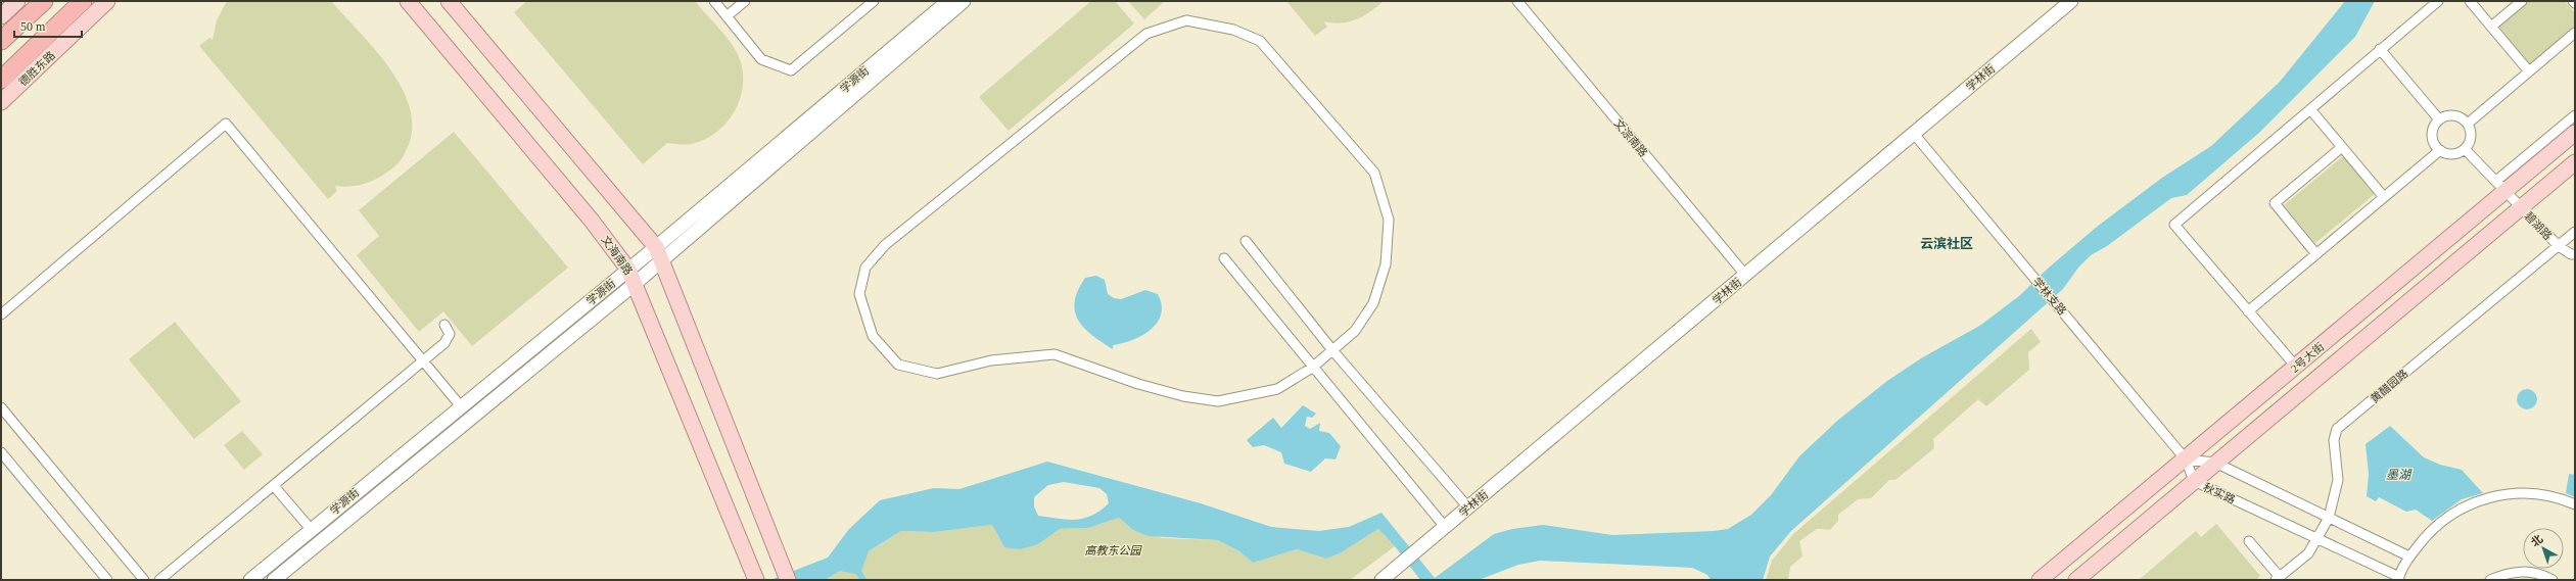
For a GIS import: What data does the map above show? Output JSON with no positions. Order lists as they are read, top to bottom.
{
  "streets": {
    "main road": [
      "德胜东路",
      "学林街",
      "学源街",
      "文海南路",
      "2号大街"
    ],
    "street": [
      "文淙南路",
      "碧湖路",
      "学林支路",
      "黄醋园路",
      "秋实路"
    ]
  },
  "crossings": [
    ["学林街", "文淙南路"],
    ["学林街", "学林支路"],
    ["学源街", "文海南路"],
    ["碧湖路", "2号大街"],
    ["碧湖路", "黄醋园路"],
    ["学林支路", "2号大街"],
    ["学林支路", "秋实路"],
    ["2号大街", "秋实路"],
    ["黄醋园路", "秋实路"]
  ],
  "districts": ["云滨社区"],
  "water": ["墨湖"],
  "parks": ["高教东公园"],
  "scale_bar": "50 m",
  "north": "top left"
}
